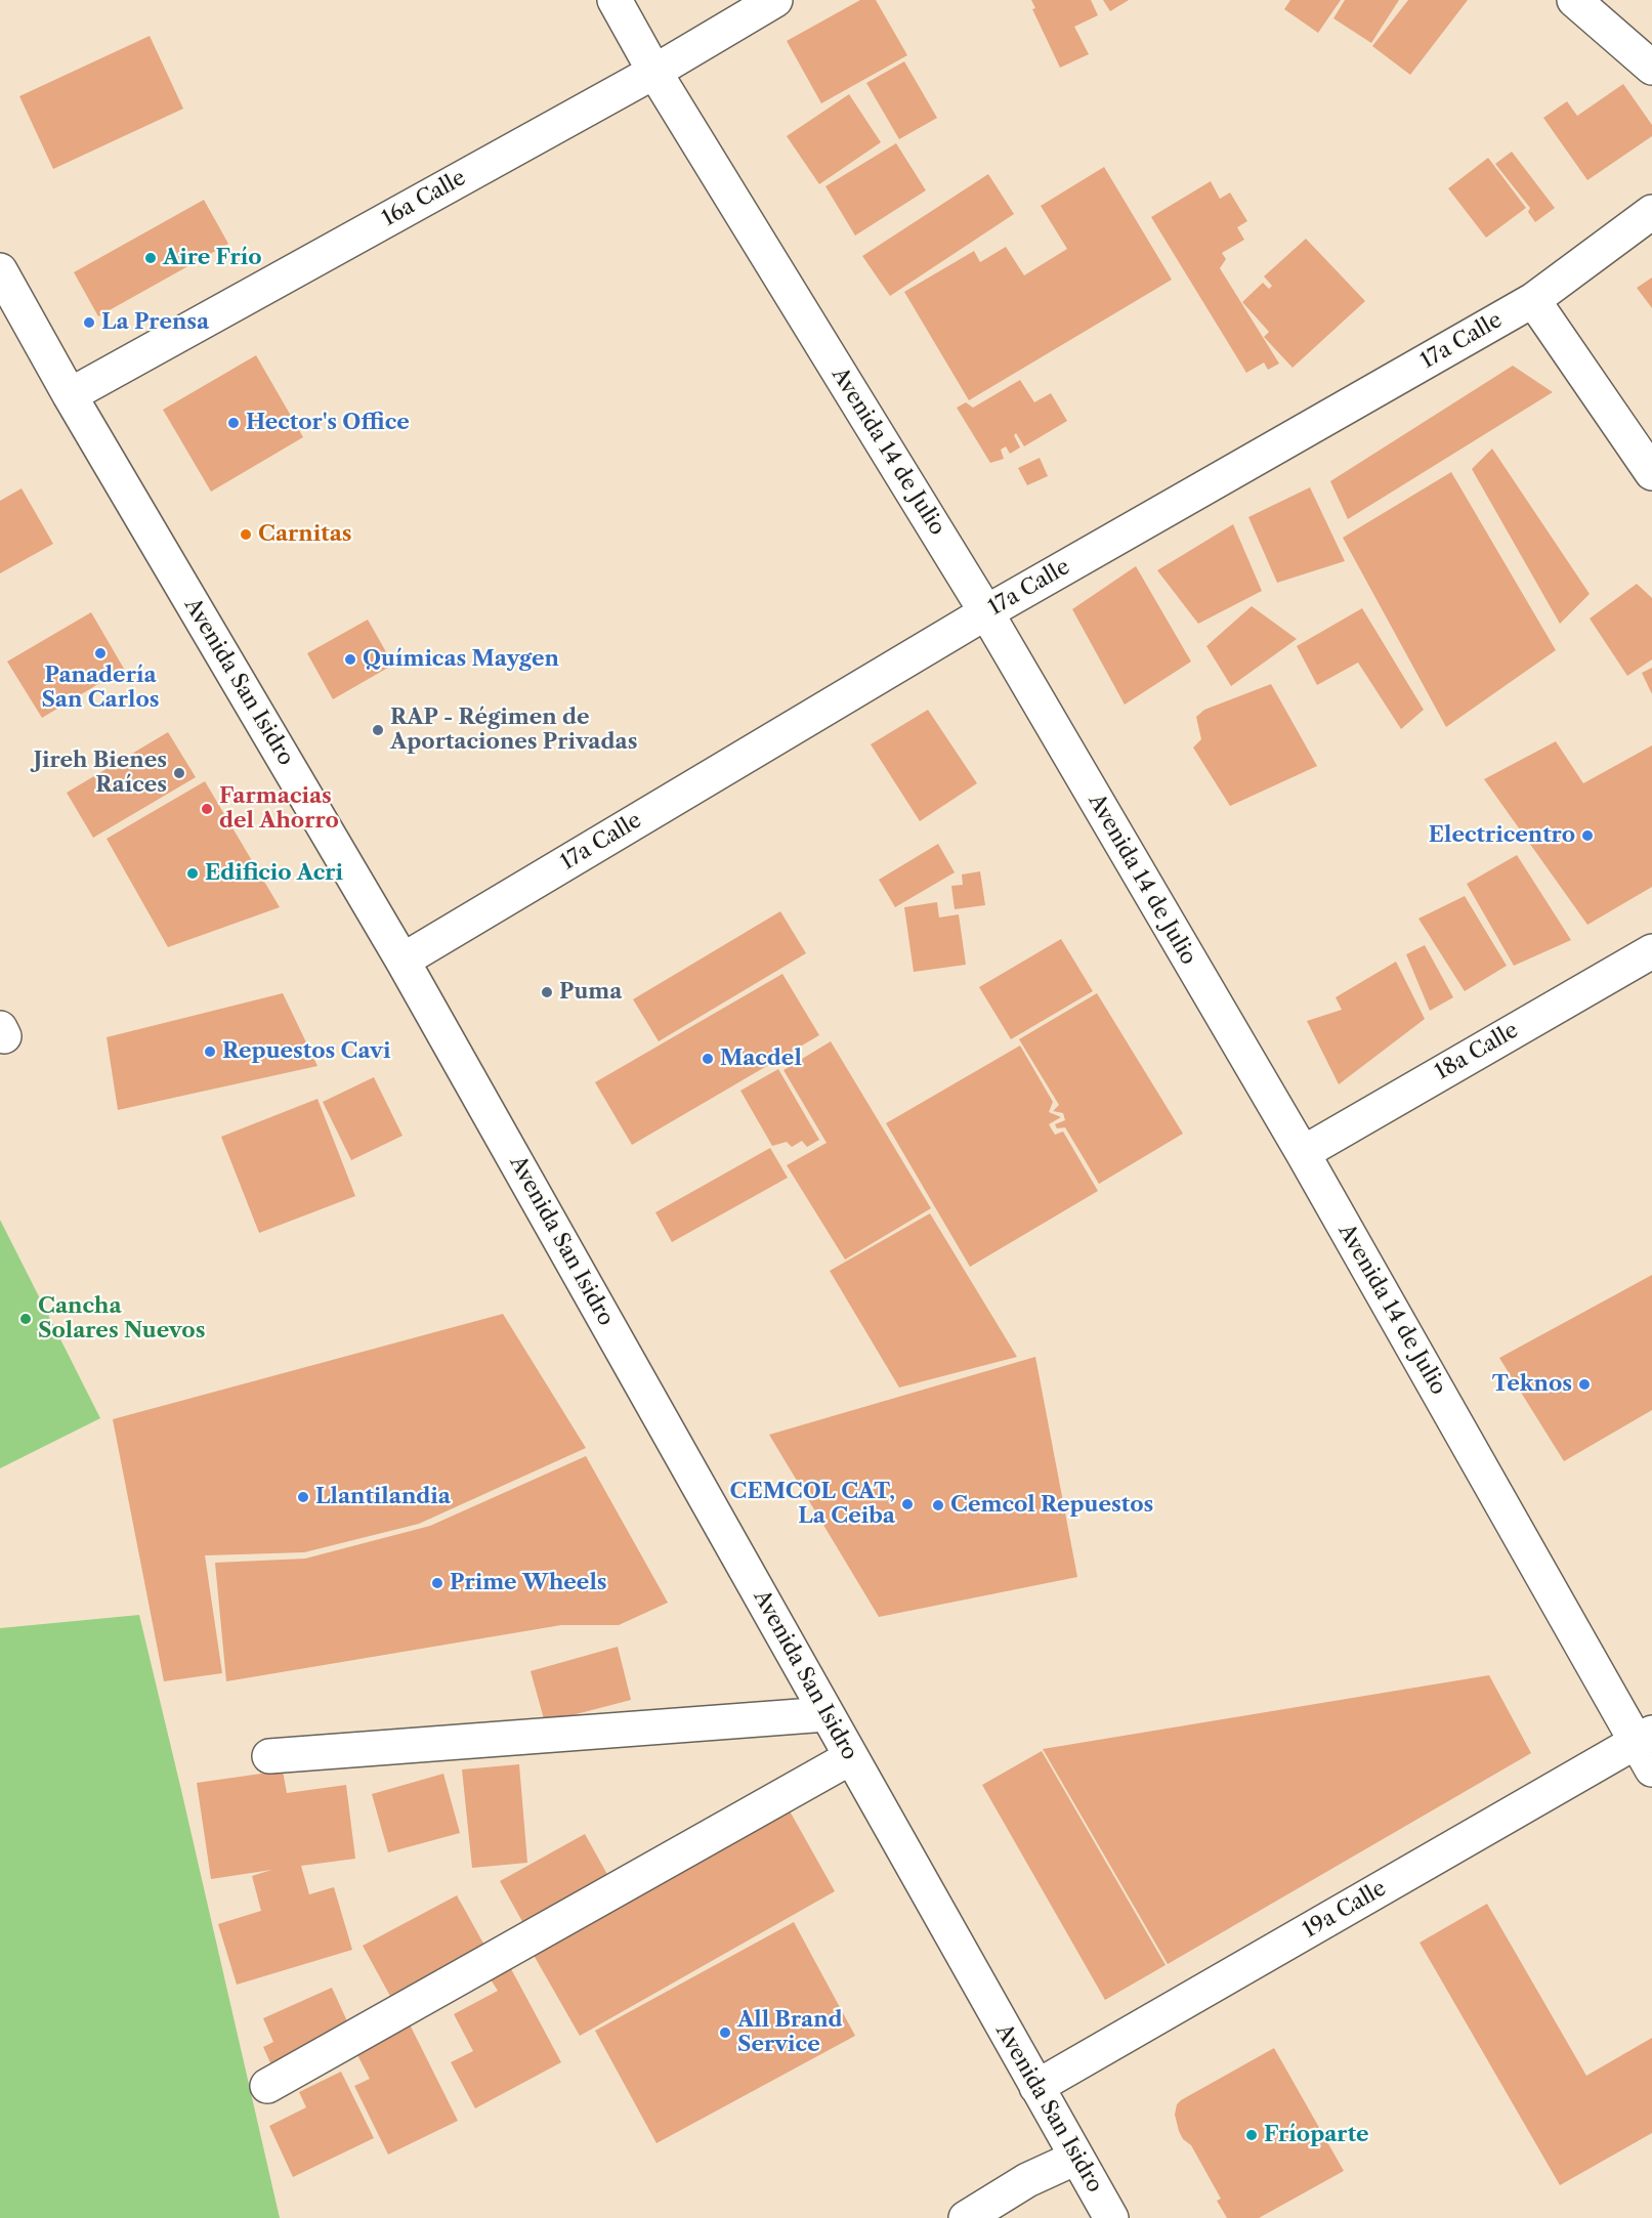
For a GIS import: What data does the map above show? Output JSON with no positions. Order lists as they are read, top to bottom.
{
  "streets": {
    "street": [
      "16a Calle",
      "17a Calle",
      "Avenida 14 de Julio",
      "Avenida San Isidro",
      "18a Calle",
      "19a Calle"
    ]
  },
  "crossings": [
    ["16a Calle", "Avenida 14 de Julio"],
    ["16a Calle", "Avenida San Isidro"],
    ["17a Calle", "Avenida 14 de Julio"],
    ["17a Calle", "Avenida San Isidro"],
    ["Avenida 14 de Julio", "18a Calle"],
    ["Avenida 14 de Julio", "19a Calle"],
    ["Avenida San Isidro", "19a Calle"]
  ],
  "places": [
    "Aire Frío",
    "La Prensa",
    "Hector's Office",
    "Carnitas",
    "Panadería San Carlos",
    "Químicas Maygen",
    "RAP - Régimen de Aportaciones Privadas",
    "Jireh Bienes Raíces",
    "Farmacias del Ahorro",
    "Electricentro",
    "Edificio Acri",
    "Puma",
    "Repuestos Cavi",
    "Macdel",
    "Cancha Solares Nuevos",
    "Teknos",
    "Llantilandia",
    "CEMCOL CAT, La Ceiba",
    "Cemcol Repuestos",
    "Prime Wheels",
    "All Brand Service",
    "Fríoparte"
  ]
}
